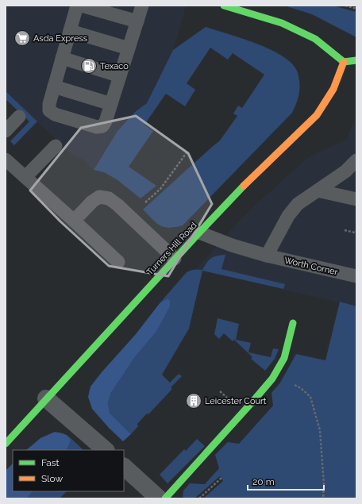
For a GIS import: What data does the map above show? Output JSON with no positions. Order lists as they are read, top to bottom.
{
  "streets": {
    "street": ["Turners Hill Road"],
    "lane": ["Worth Corner"]
  },
  "crossings": [
    ["Turners Hill Road", "Worth Corner"]
  ],
  "places": {
    "supermarket": ["Asda Express"],
    "fuel station": ["Texaco"],
    "building": ["Leicester Court"]
  },
  "legend": ["Fast", "Slow"],
  "scale_bar": "20 m"
}
